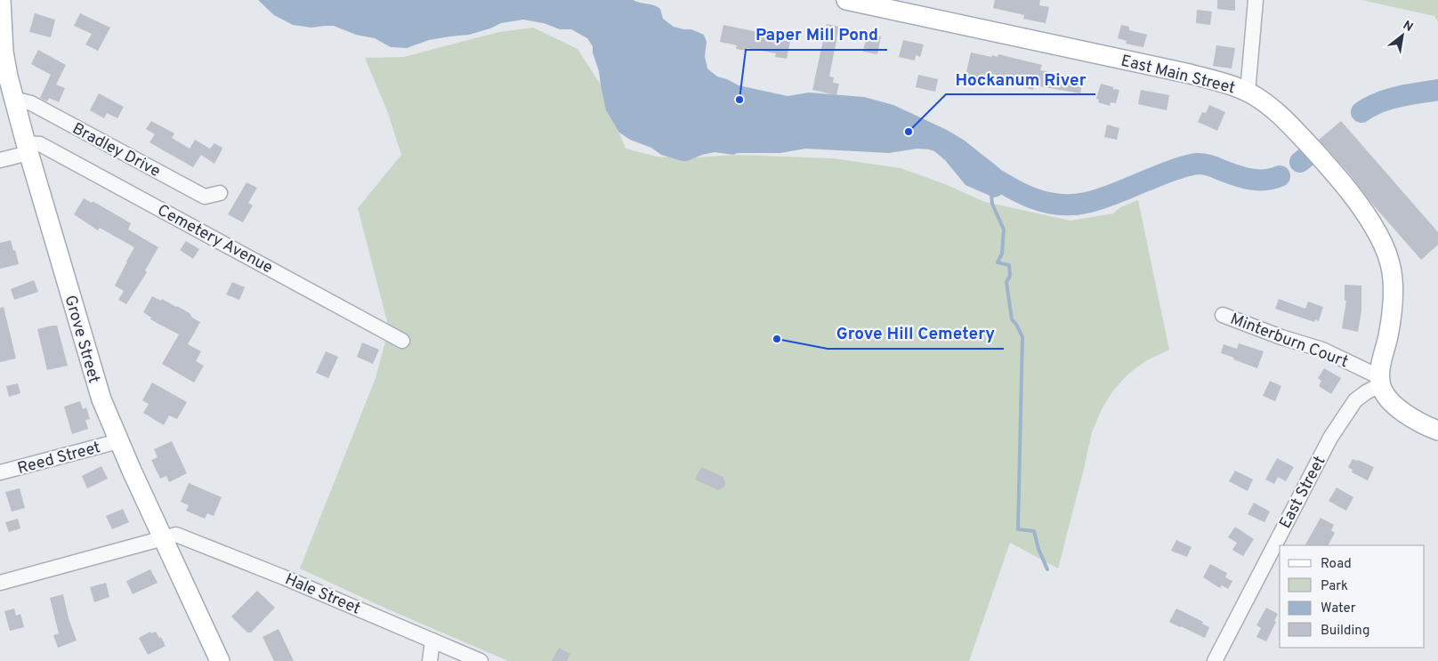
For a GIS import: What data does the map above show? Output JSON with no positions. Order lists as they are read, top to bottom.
{
  "streets": {
    "main road": ["East Main Street", "Grove Street"],
    "street": [
      "Bradley Drive",
      "Cemetery Avenue",
      "Minterburn Court",
      "Reed Street",
      "East Street",
      "Hale Street"
    ]
  },
  "crossings": [
    ["East Main Street", "Minterburn Court"],
    ["East Main Street", "East Street"],
    ["Bradley Drive", "Grove Street"],
    ["Cemetery Avenue", "Grove Street"],
    ["Grove Street", "Reed Street"],
    ["Grove Street", "Hale Street"],
    ["Minterburn Court", "East Street"]
  ],
  "places": ["Paper Mill Pond", "Hockanum River", "Grove Hill Cemetery"],
  "legend": [
    "Road",
    "Park",
    "Water",
    "Building"
  ],
  "north": "top right"
}
